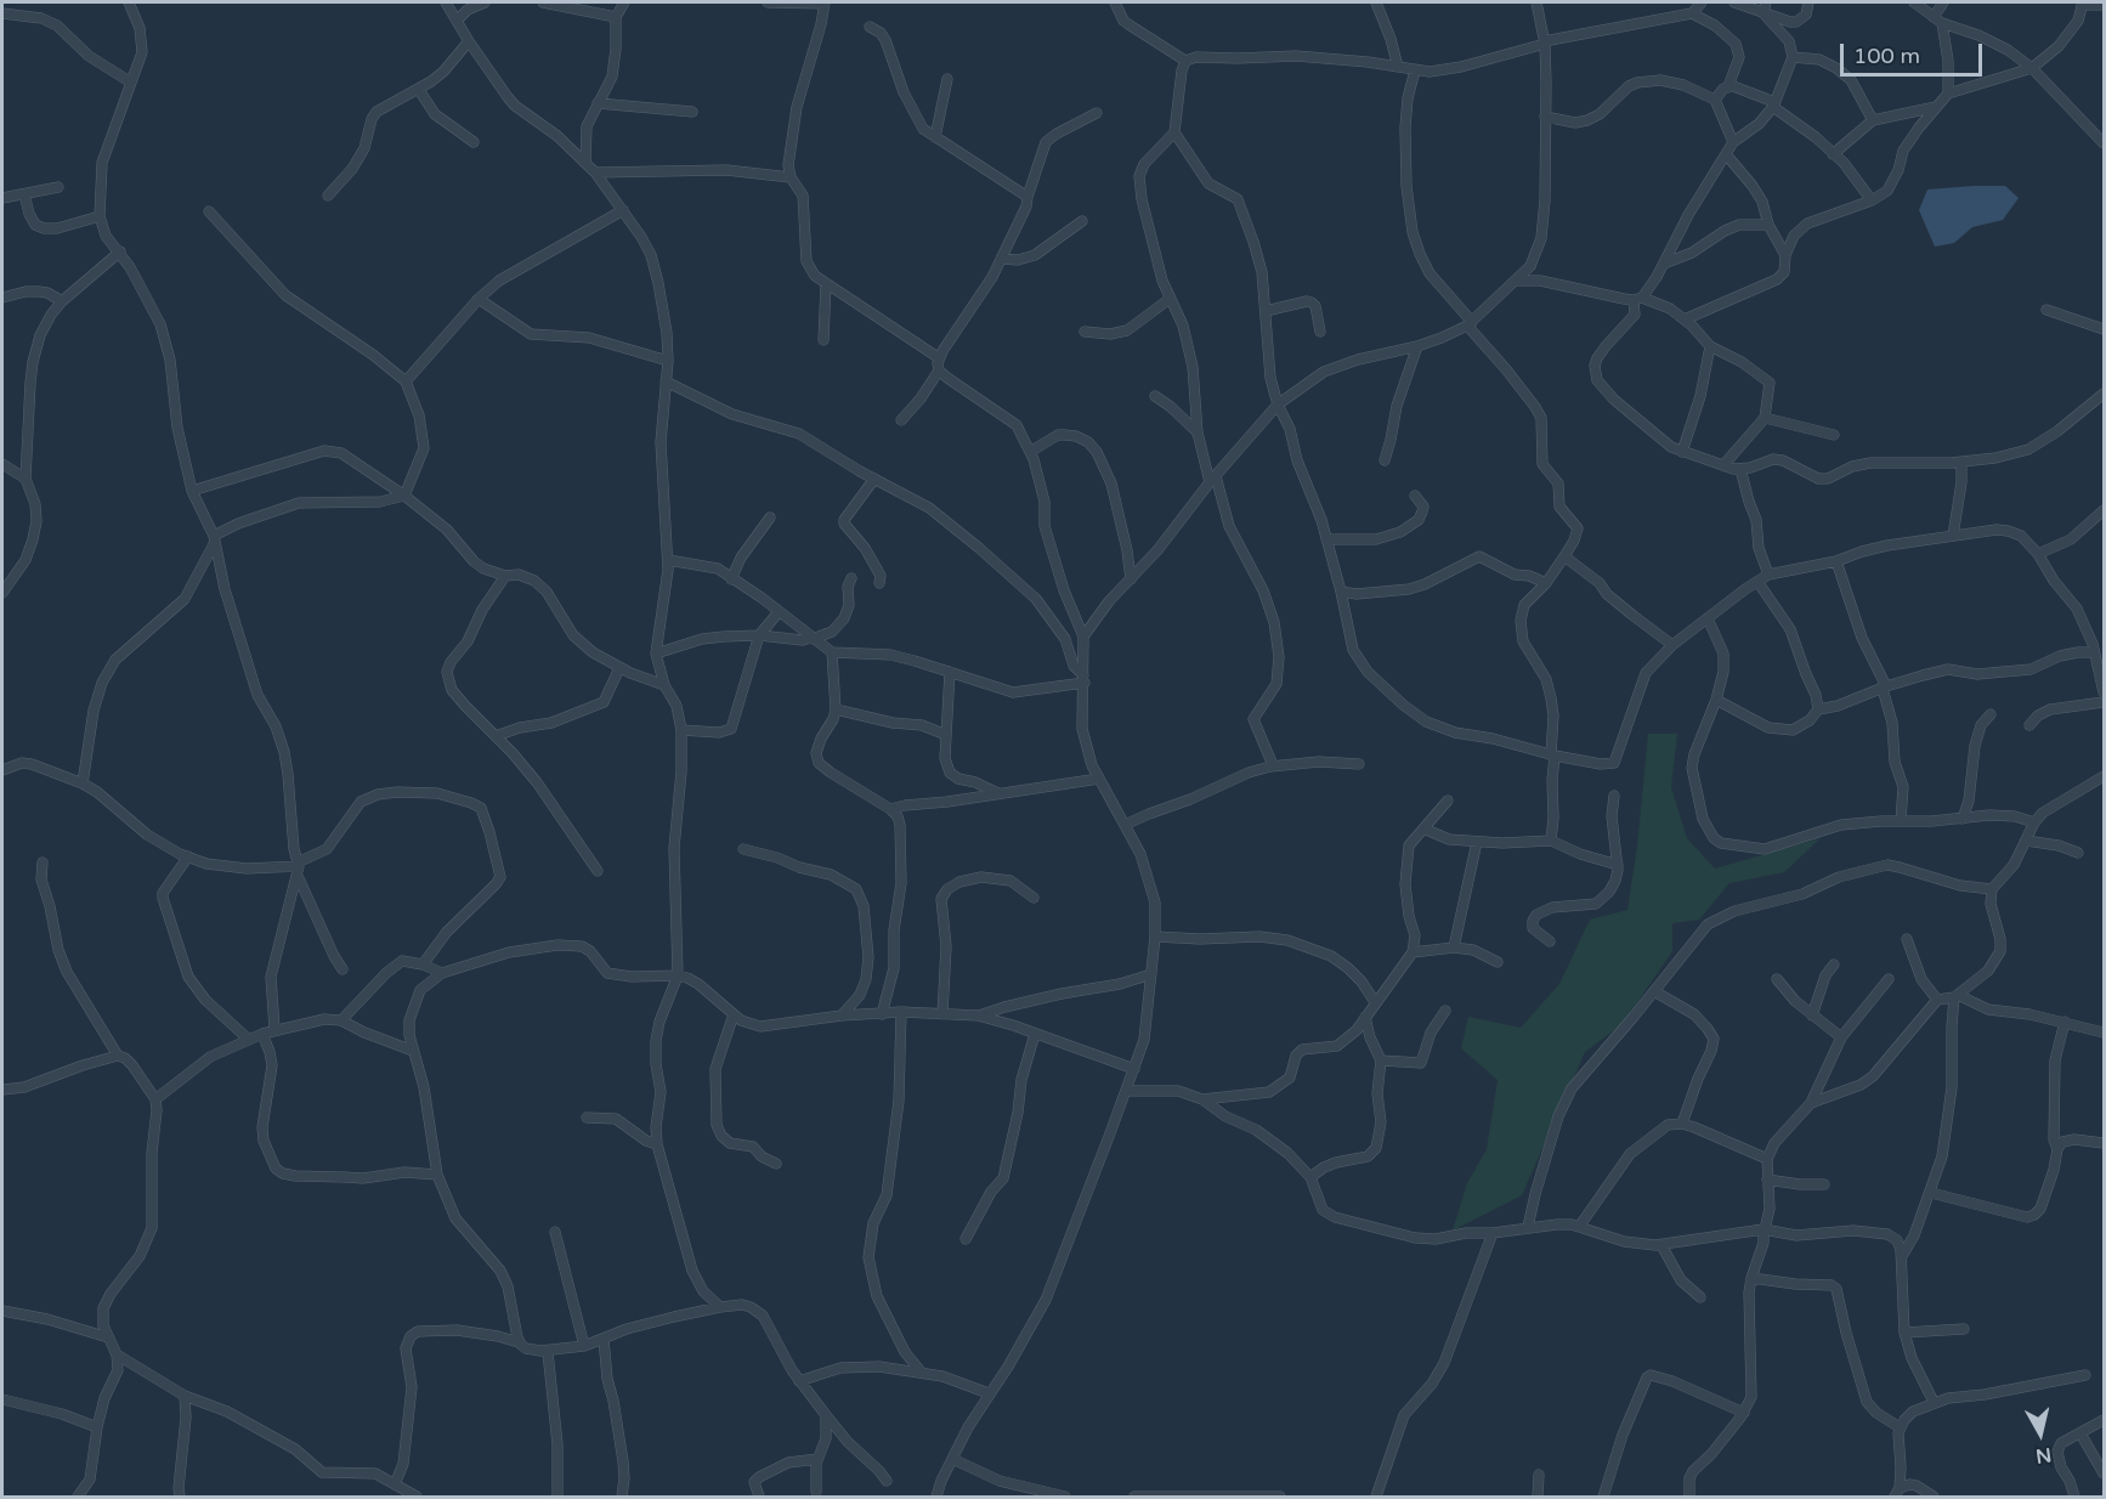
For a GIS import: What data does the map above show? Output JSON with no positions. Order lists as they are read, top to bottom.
{
  "scale_bar": "100 m",
  "north": "bottom"
}
